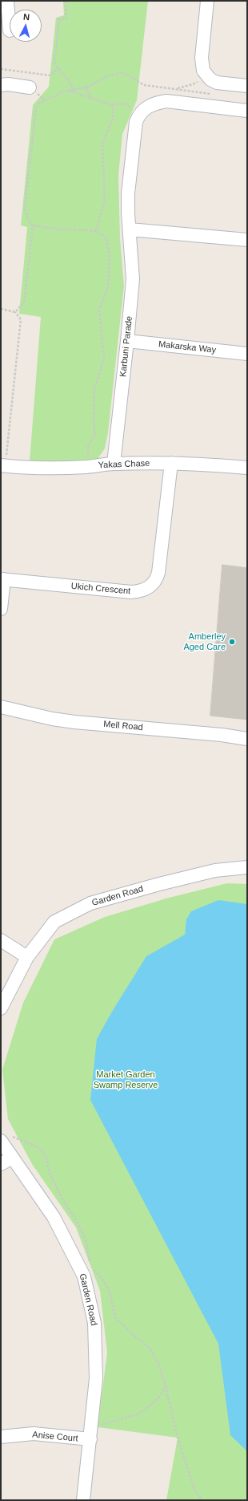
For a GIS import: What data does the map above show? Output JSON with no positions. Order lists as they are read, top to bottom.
{
  "streets": {
    "street": [
      "Karbuni Parade",
      "Makarska Way",
      "Yakas Chase",
      "Ukich Crescent",
      "Mell Road",
      "Garden Road",
      "Anise Court"
    ]
  },
  "crossings": [
    ["Karbuni Parade", "Makarska Way"],
    ["Karbuni Parade", "Yakas Chase"],
    ["Yakas Chase", "Ukich Crescent"],
    ["Garden Road", "Anise Court"]
  ],
  "parks": ["Market Garden Swamp Reserve"],
  "places": ["Amberley Aged Care"],
  "north": "top"
}
